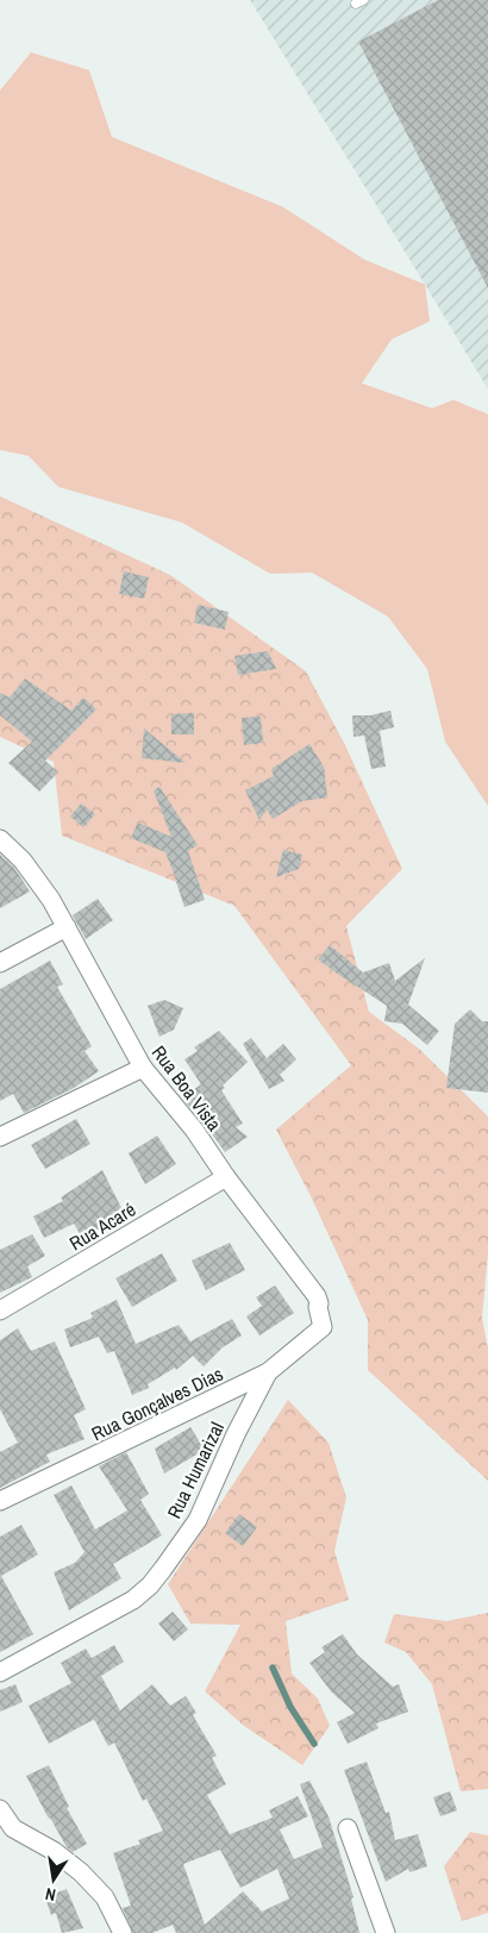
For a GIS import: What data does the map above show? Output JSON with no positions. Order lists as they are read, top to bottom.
{
  "streets": {
    "street": [
      "Rua Boa Vista",
      "Rua Acaré",
      "Rua Gonçalves Dias",
      "Rua Humarizal"
    ]
  },
  "crossings": [
    ["Rua Boa Vista", "Rua Acaré"],
    ["Rua Boa Vista", "Rua Gonçalves Dias"],
    ["Rua Gonçalves Dias", "Rua Humarizal"]
  ],
  "north": "bottom"
}
